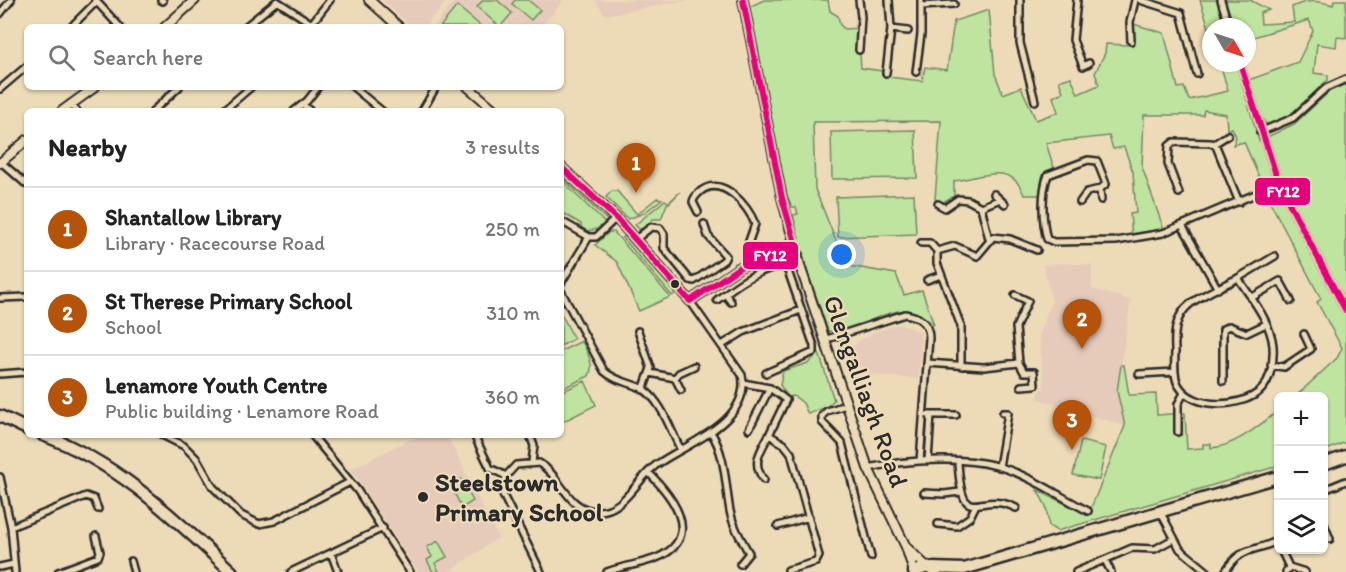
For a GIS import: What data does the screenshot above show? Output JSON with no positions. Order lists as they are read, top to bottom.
{
  "streets": {
    "main road": ["Glengalliagh Road"]
  },
  "places": ["Steelstown Primary School"],
  "lines": ["transit line FY12"],
  "north": "bottom right",
  "page": {
    "search": "Search here",
    "heading": ["Nearby", "3 results"],
    "pins": ["1", "2", "3"],
    "list": [
      {
        "mark": "1",
        "name": "Shantallow Library",
        "note": "Library · Racecourse Road",
        "value": "250 m"
      },
      {
        "mark": "2",
        "name": "St Therese Primary School",
        "note": "School",
        "value": "310 m"
      },
      {
        "mark": "3",
        "name": "Lenamore Youth Centre",
        "note": "Public building · Lenamore Road",
        "value": "360 m"
      }
    ],
    "map_buttons": ["+", "−"]
  }
}
